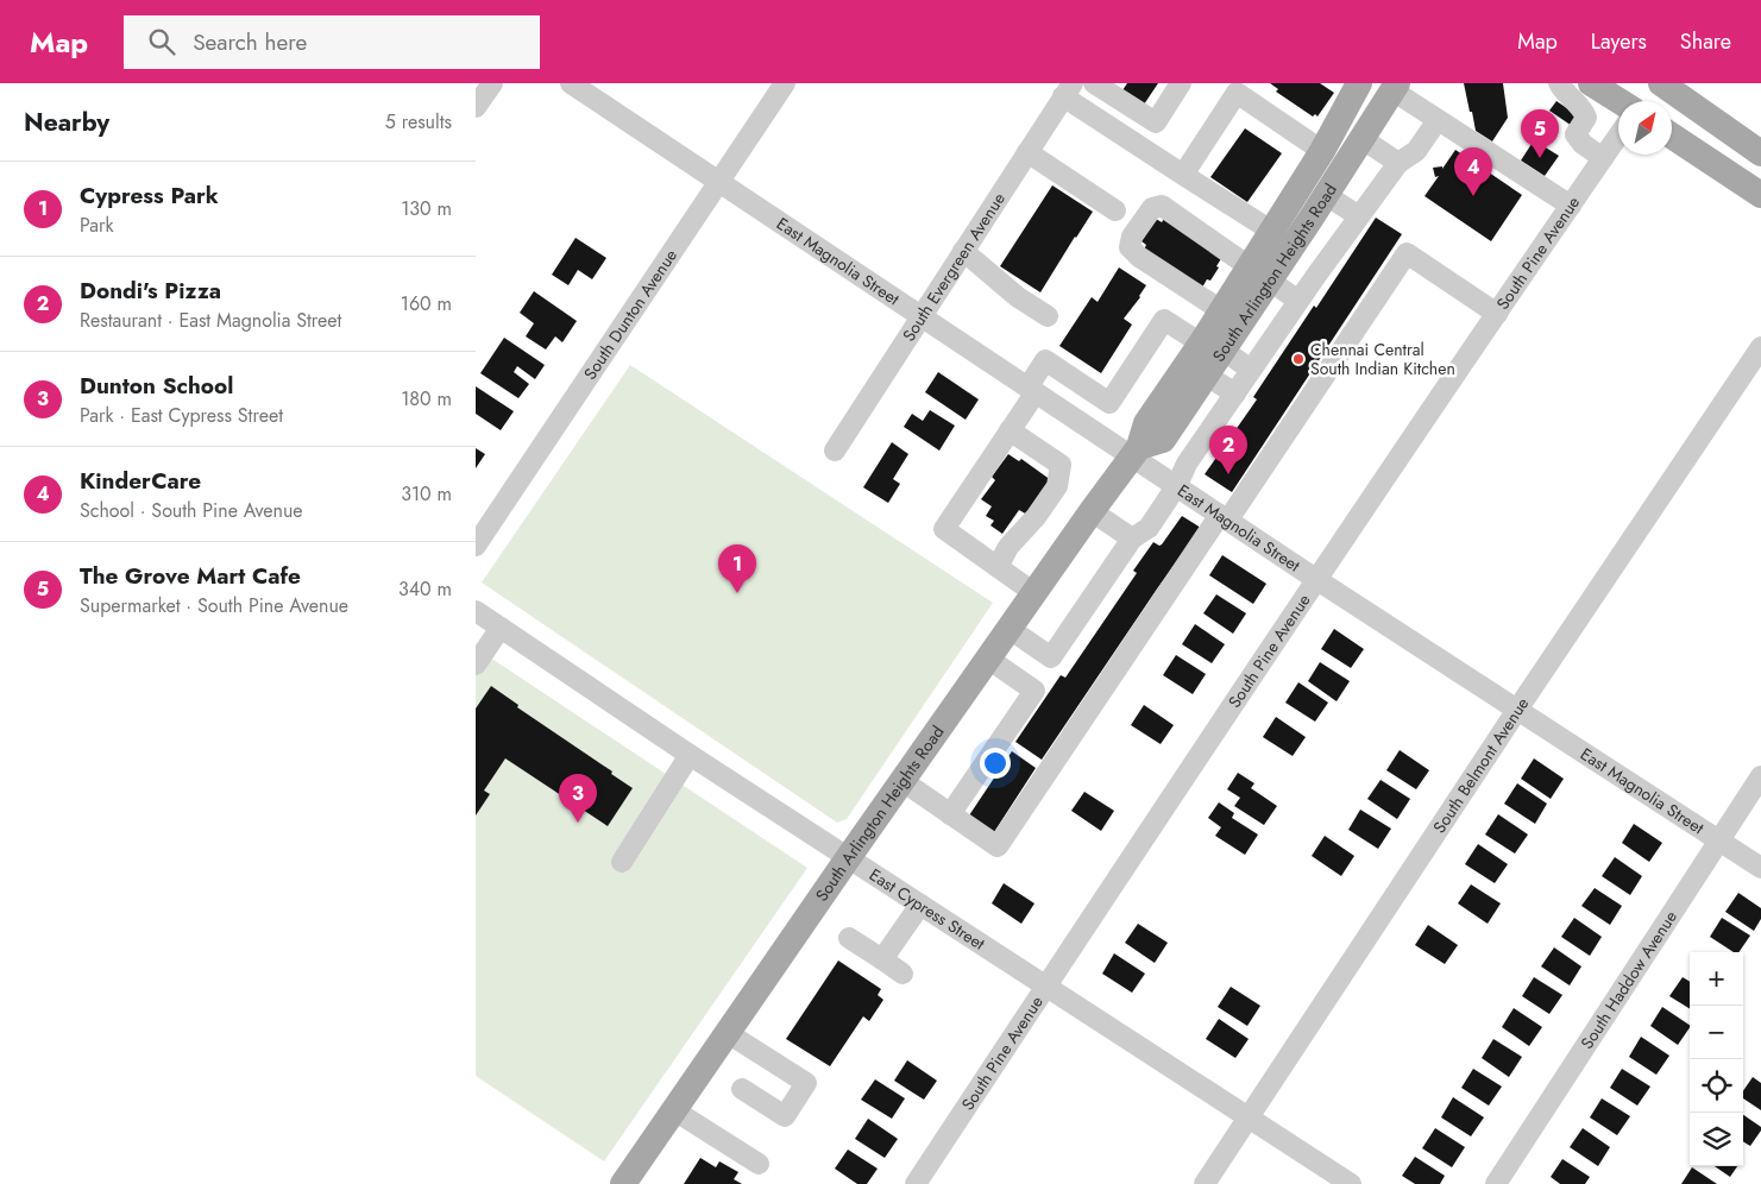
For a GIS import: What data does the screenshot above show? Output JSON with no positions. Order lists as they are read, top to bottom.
{
  "streets": {
    "main road": ["South Arlington Heights Road"],
    "street": [
      "South Pine Avenue",
      "East Magnolia Street",
      "South Evergreen Avenue",
      "South Dunton Avenue",
      "South Belmont Avenue",
      "East Cypress Street",
      "South Haddow Avenue"
    ]
  },
  "crossings": [
    ["South Pine Avenue", "East Magnolia Street"],
    ["South Pine Avenue", "East Cypress Street"],
    ["East Magnolia Street", "South Evergreen Avenue"],
    ["East Magnolia Street", "South Arlington Heights Road"],
    ["East Magnolia Street", "South Dunton Avenue"],
    ["East Magnolia Street", "South Belmont Avenue"],
    ["East Magnolia Street", "South Haddow Avenue"],
    ["South Arlington Heights Road", "East Cypress Street"],
    ["South Belmont Avenue", "East Cypress Street"]
  ],
  "places": ["Chennai Central South Indian Kitchen"],
  "north": "top right",
  "page": {
    "header": "Map",
    "search": "Search here",
    "nav": ["Map", "Layers", "Share"],
    "heading": ["Nearby", "5 results"],
    "pins": [
      "5",
      "4",
      "2",
      "1",
      "3"
    ],
    "list": [
      {
        "mark": "1",
        "name": "Cypress Park",
        "note": "Park",
        "value": "130 m"
      },
      {
        "mark": "2",
        "name": "Dondi's Pizza",
        "note": "Restaurant · East Magnolia Street",
        "value": "160 m"
      },
      {
        "mark": "3",
        "name": "Dunton School",
        "note": "Park · East Cypress Street",
        "value": "180 m"
      },
      {
        "mark": "4",
        "name": "KinderCare",
        "note": "School · South Pine Avenue",
        "value": "310 m"
      },
      {
        "mark": "5",
        "name": "The Grove Mart Cafe",
        "note": "Supermarket · South Pine Avenue",
        "value": "340 m"
      }
    ],
    "map_buttons": ["+", "−"]
  }
}
